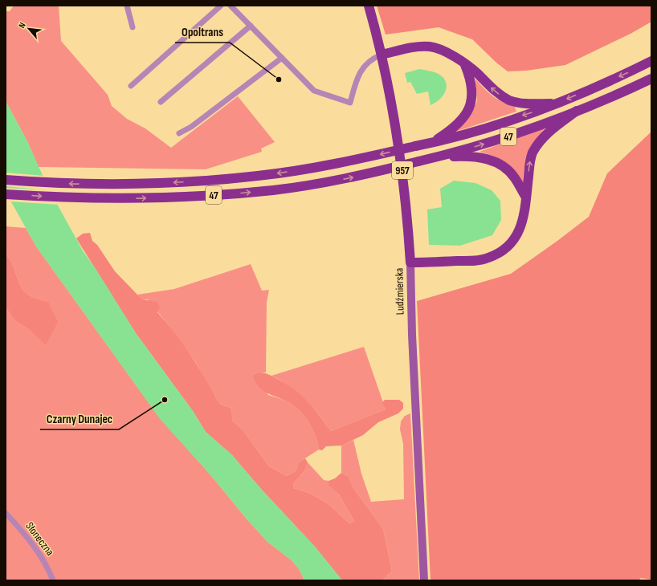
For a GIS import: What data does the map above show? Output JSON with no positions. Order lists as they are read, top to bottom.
{
  "streets": {
    "main road": ["47", "957", "Ludźmierska"],
    "street": ["Słoneczna"]
  },
  "places": ["Opoltrans", "Czarny Dunajec"],
  "north": "top left"
}
